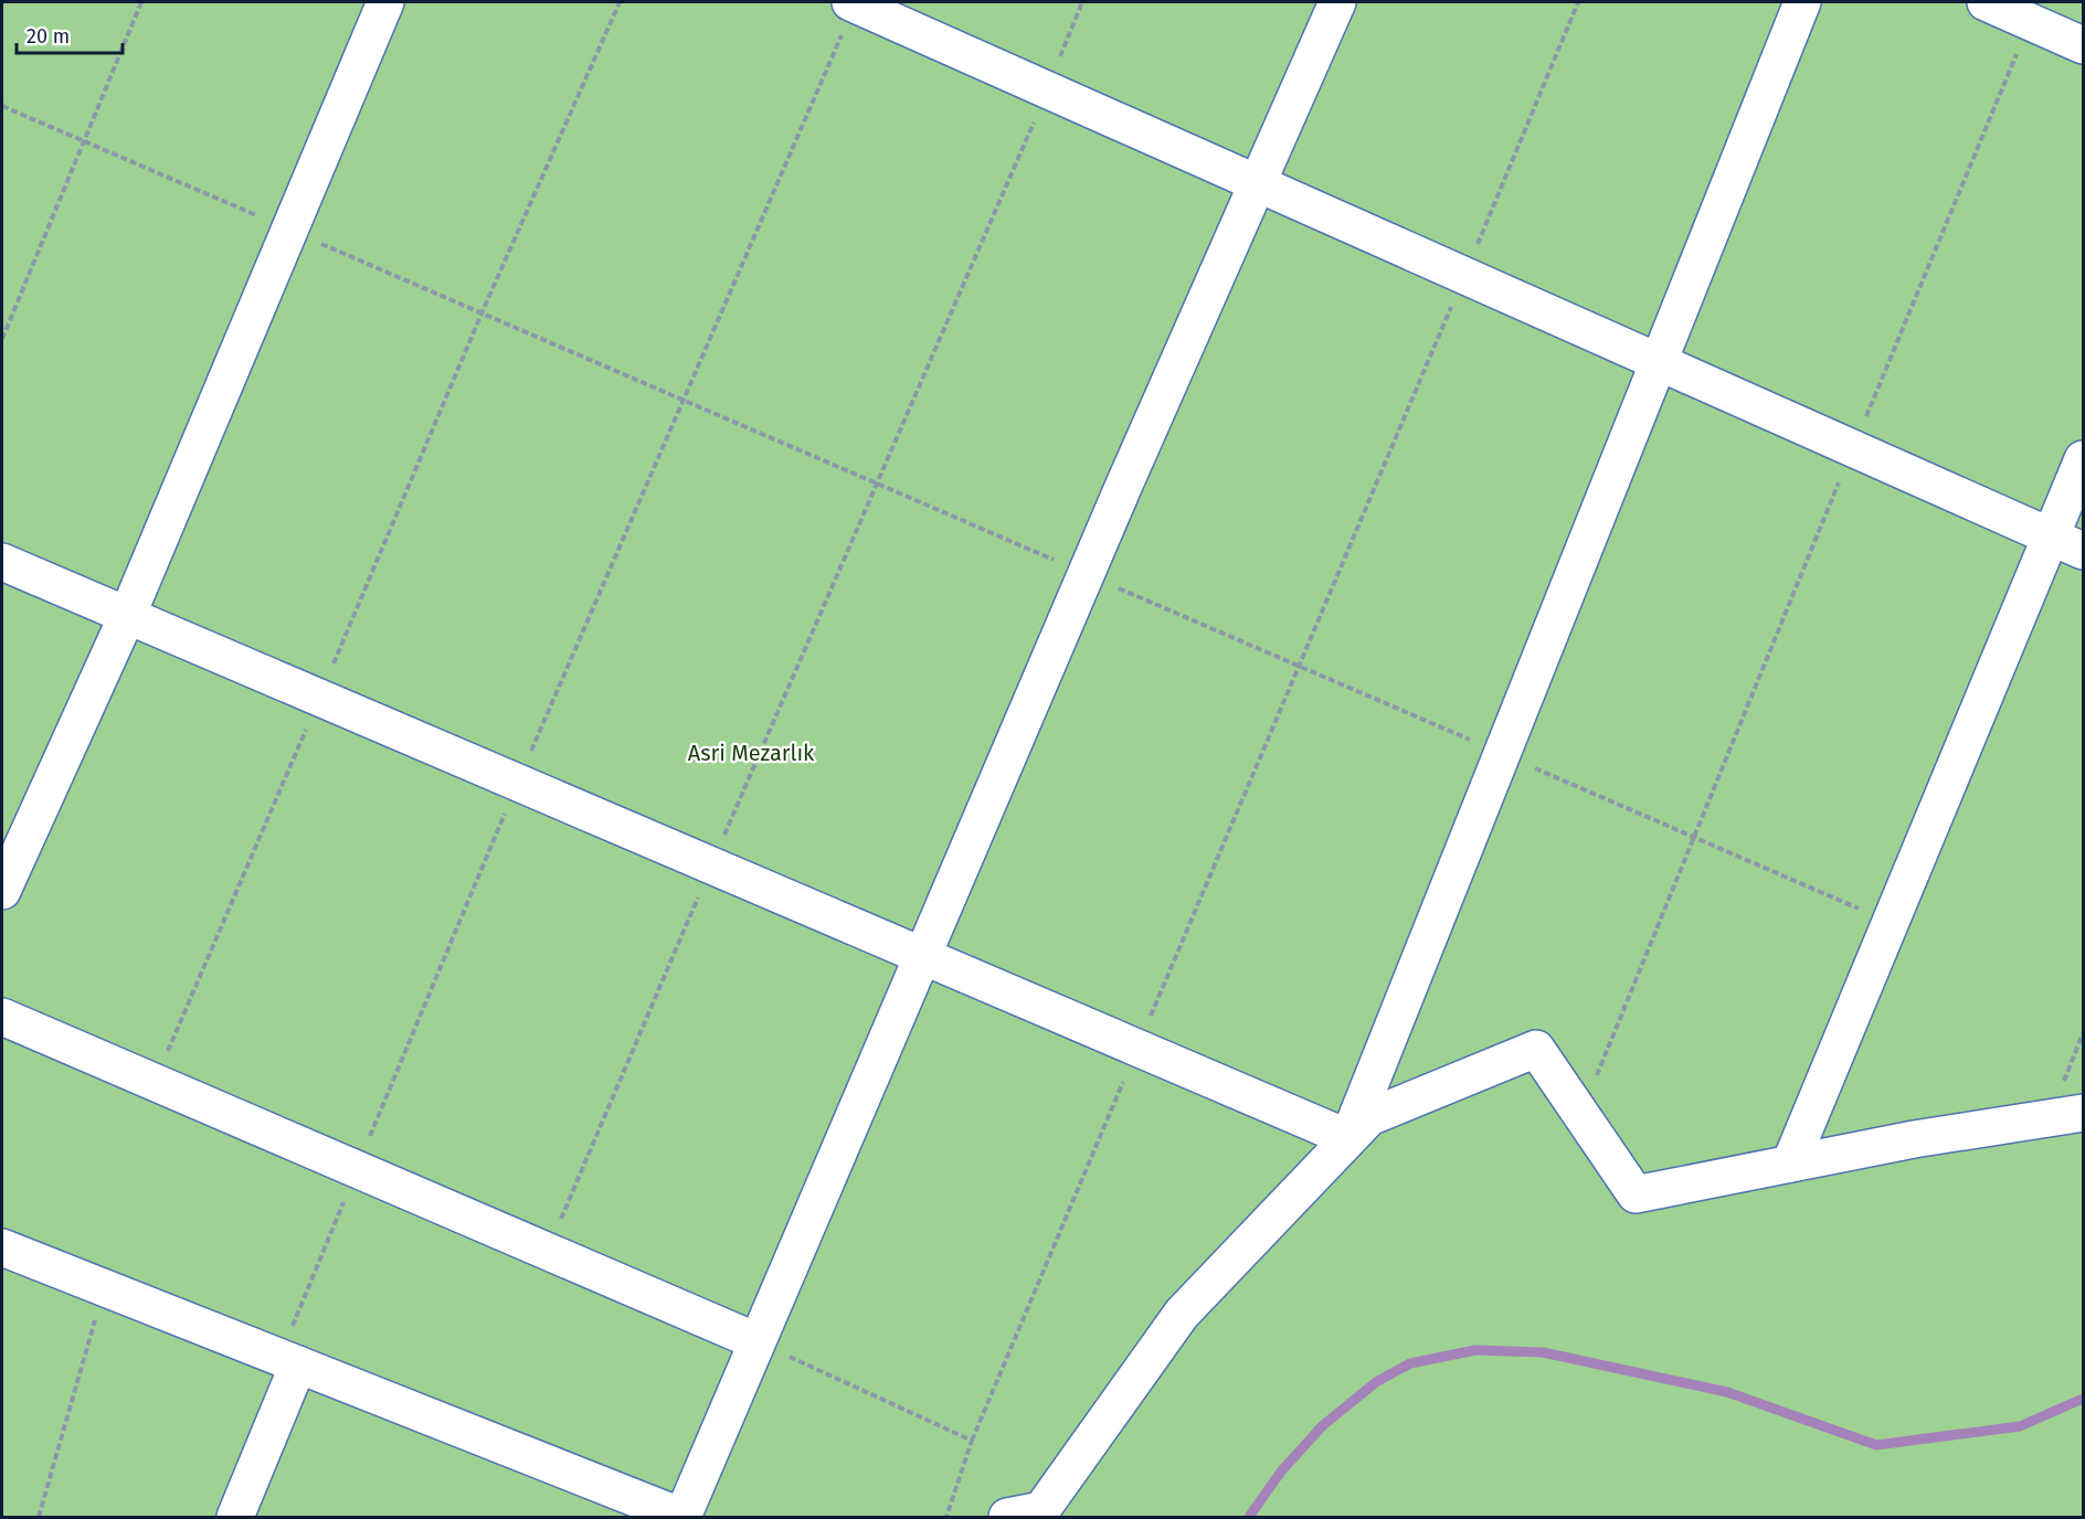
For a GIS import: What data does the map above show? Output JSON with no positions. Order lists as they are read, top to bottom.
{
  "parks": ["Asri Mezarlık"],
  "scale_bar": "20 m"
}
